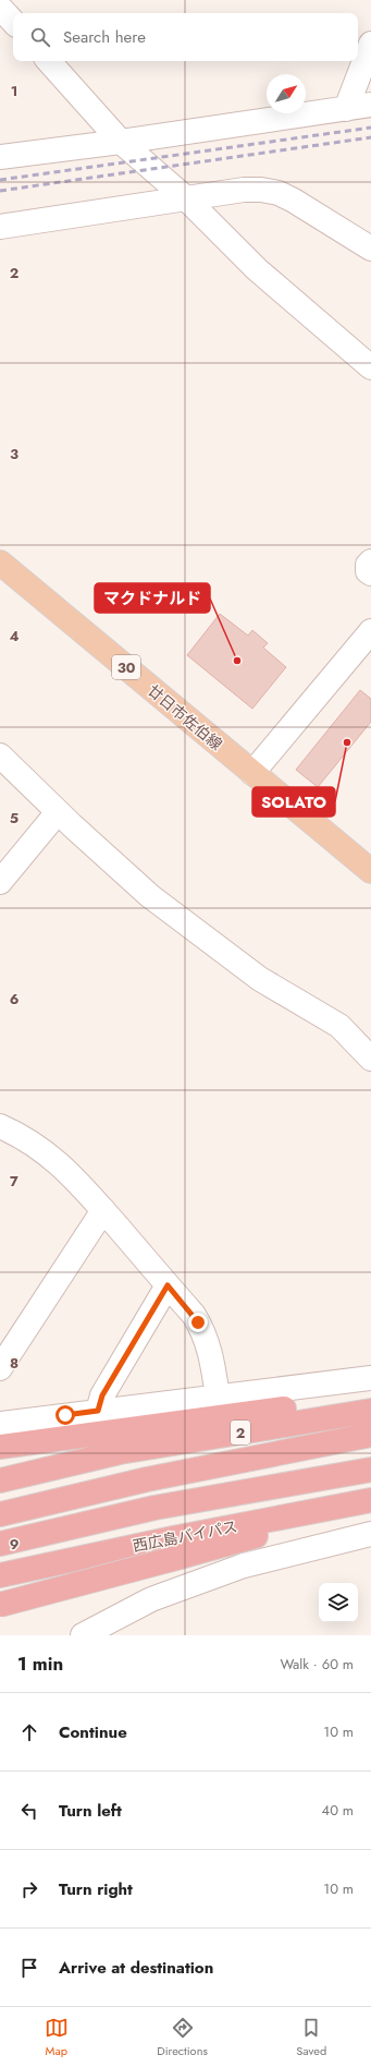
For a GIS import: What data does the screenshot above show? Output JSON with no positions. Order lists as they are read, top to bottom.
{
  "streets": {
    "highway": ["2", "西広島バイパス"],
    "main road": ["30", "廿日市佐伯線"]
  },
  "places": ["マクドナルド", "SOLATO"],
  "north": "top right",
  "page": {
    "search": "Search here",
    "heading": ["1 min", "Walk · 60 m"],
    "list": [
      ["Continue", "10 m"],
      ["Turn left", "40 m"],
      ["Turn right", "10 m"],
      "Arrive at destination"
    ],
    "nav": ["Map", "Directions", "Saved"]
  },
  "grid": {
    "rows": [
      "1",
      "2",
      "3",
      "4",
      "5",
      "6",
      "7",
      "8",
      "9"
    ]
  }
}
